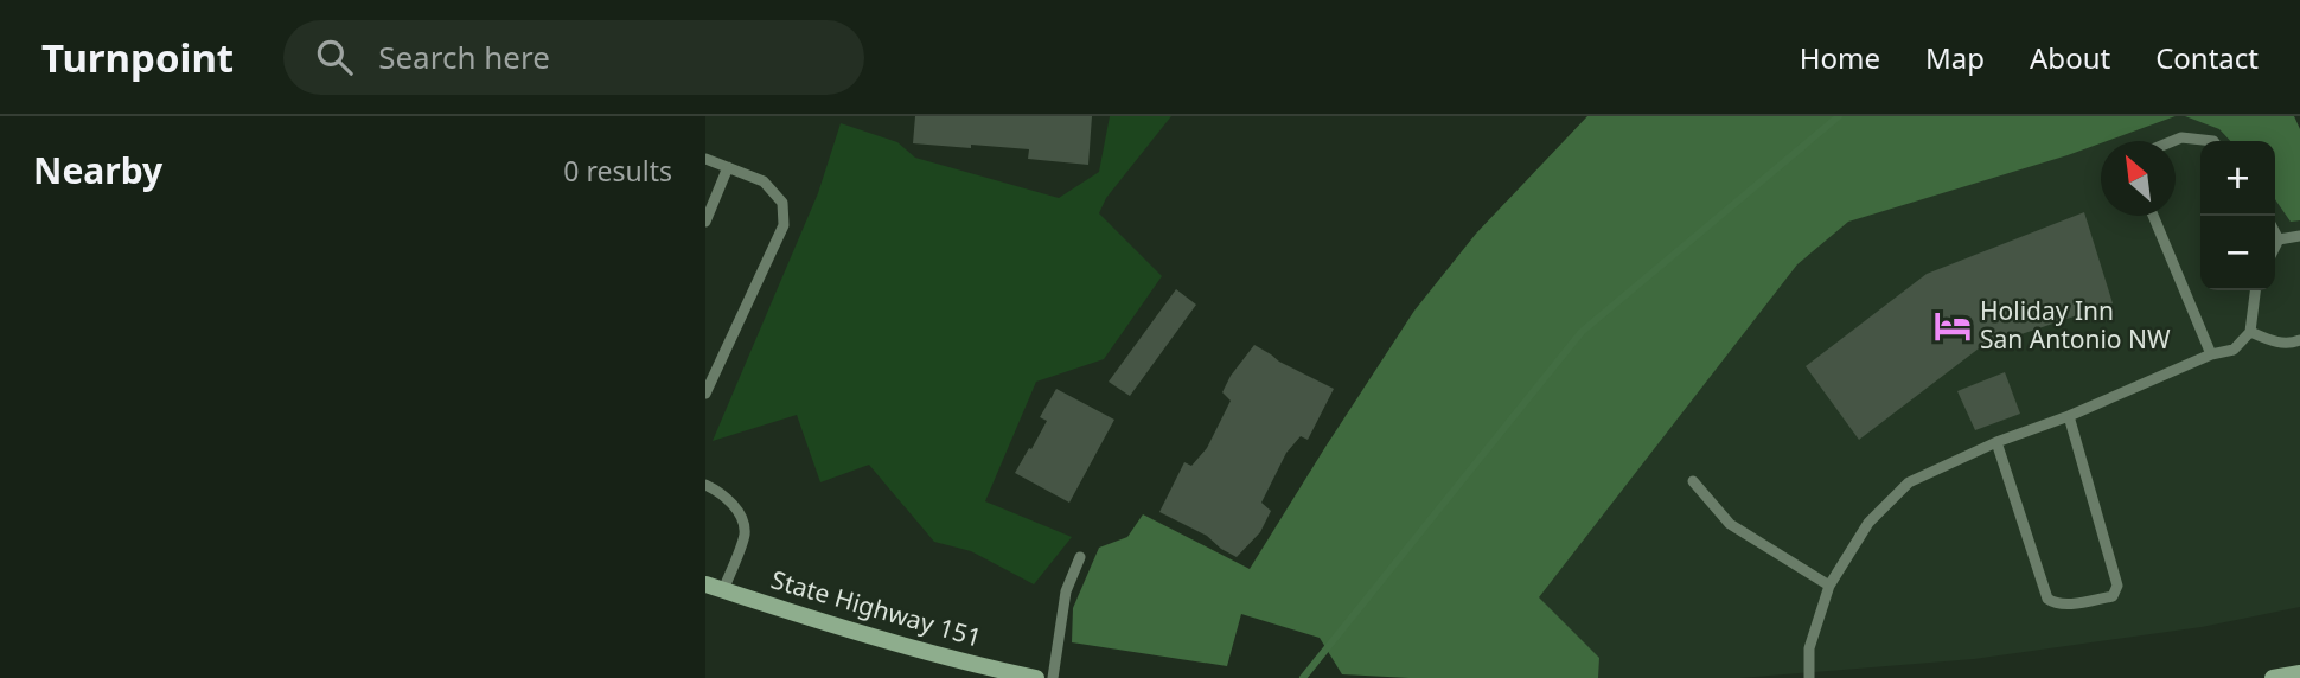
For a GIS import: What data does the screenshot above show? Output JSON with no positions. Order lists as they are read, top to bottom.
{
  "streets": {
    "main road": ["State Highway 151"]
  },
  "places": {
    "hotel": ["Holiday Inn San Antonio NW"]
  },
  "north": "top left",
  "page": {
    "header": "Turnpoint",
    "search": "Search here",
    "nav": [
      "Home",
      "Map",
      "About",
      "Contact"
    ],
    "heading": ["Nearby", "0 results"],
    "map_buttons": ["+", "−"]
  }
}
